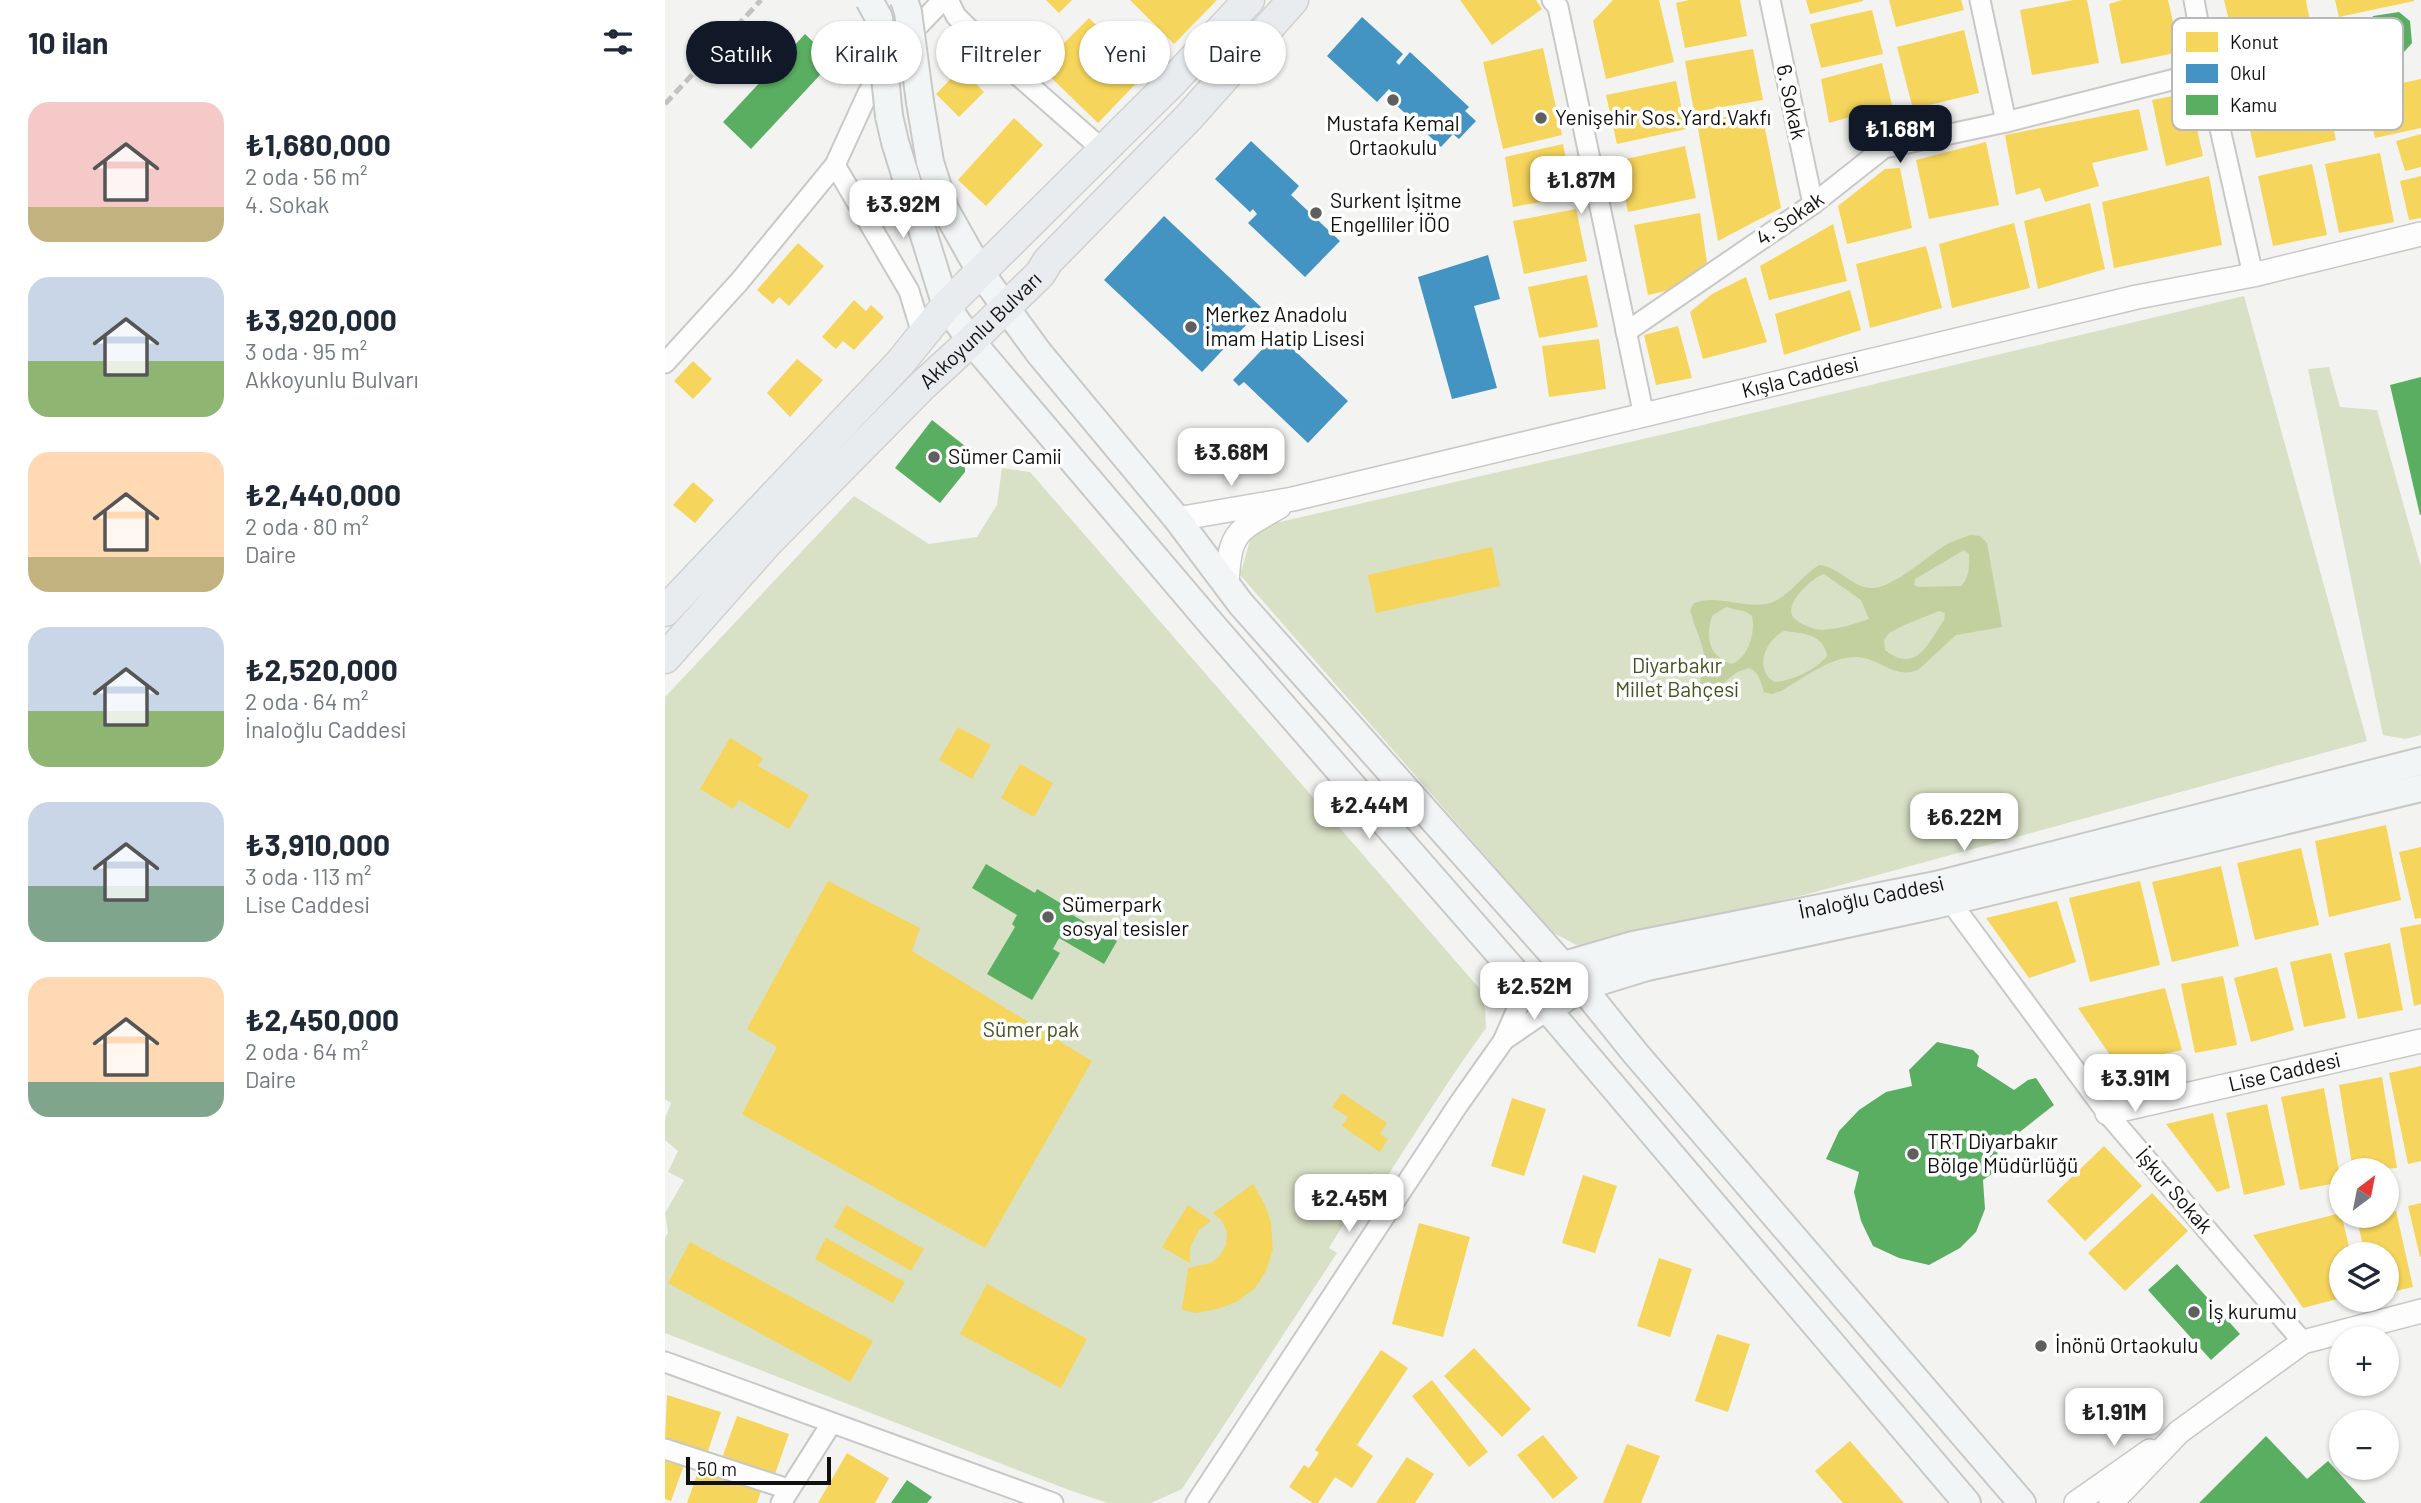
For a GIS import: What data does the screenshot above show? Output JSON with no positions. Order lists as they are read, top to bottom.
{
  "streets": {
    "main road": ["Akkoyunlu Bulvarı", "İnaloğlu Caddesi"],
    "street": [
      "6. Sokak",
      "4. Sokak",
      "Kışla Caddesi",
      "Lise Caddesi",
      "İşkur Sokak"
    ]
  },
  "crossings": [
    ["6. Sokak", "4. Sokak"],
    ["İnaloğlu Caddesi", "İşkur Sokak"],
    ["Lise Caddesi", "İşkur Sokak"]
  ],
  "parks": ["Diyarbakır Millet Bahçesi", "Sümer pak"],
  "places": [
    "Mustafa Kemal Ortaokulu",
    "Yenişehir Sos.Yard.Vakfı",
    "Surkent İşitme Engelliler İÖO",
    "Merkez Anadolu İmam Hatip Lisesi",
    "Sümer Camii",
    "Sümerpark sosyal tesisler",
    "TRT Diyarbakır Bölge Müdürlüğü",
    "İş kurumu",
    "İnönü Ortaokulu"
  ],
  "legend": ["Konut", "Okul", "Kamu"],
  "scale_bar": "50 m",
  "north": "top right",
  "page": {
    "heading": "10 ilan",
    "chip": [
      "Satılık",
      "Kiralık",
      "Filtreler",
      "Yeni",
      "Daire"
    ],
    "list": [
      {
        "name": "₺1,680,000",
        "note": "2 oda · 56 m² · 4. Sokak"
      },
      {
        "name": "₺3,920,000",
        "note": "3 oda · 95 m² · Akkoyunlu Bulvarı"
      },
      {
        "name": "₺2,440,000",
        "note": "2 oda · 80 m² · Daire"
      },
      {
        "name": "₺2,520,000",
        "note": "2 oda · 64 m² · İnaloğlu Caddesi"
      },
      {
        "name": "₺3,910,000",
        "note": "3 oda · 113 m² · Lise Caddesi"
      },
      {
        "name": "₺2,450,000",
        "note": "2 oda · 64 m² · Daire"
      }
    ],
    "price": [
      "₺1.68M",
      "₺1.87M",
      "₺3.92M",
      "₺3.68M",
      "₺2.44M",
      "₺6.22M",
      "₺2.52M",
      "₺3.91M",
      "₺2.45M",
      "₺1.91M"
    ],
    "map_buttons": ["+", "−"],
    "scale": "50 m"
  }
}
